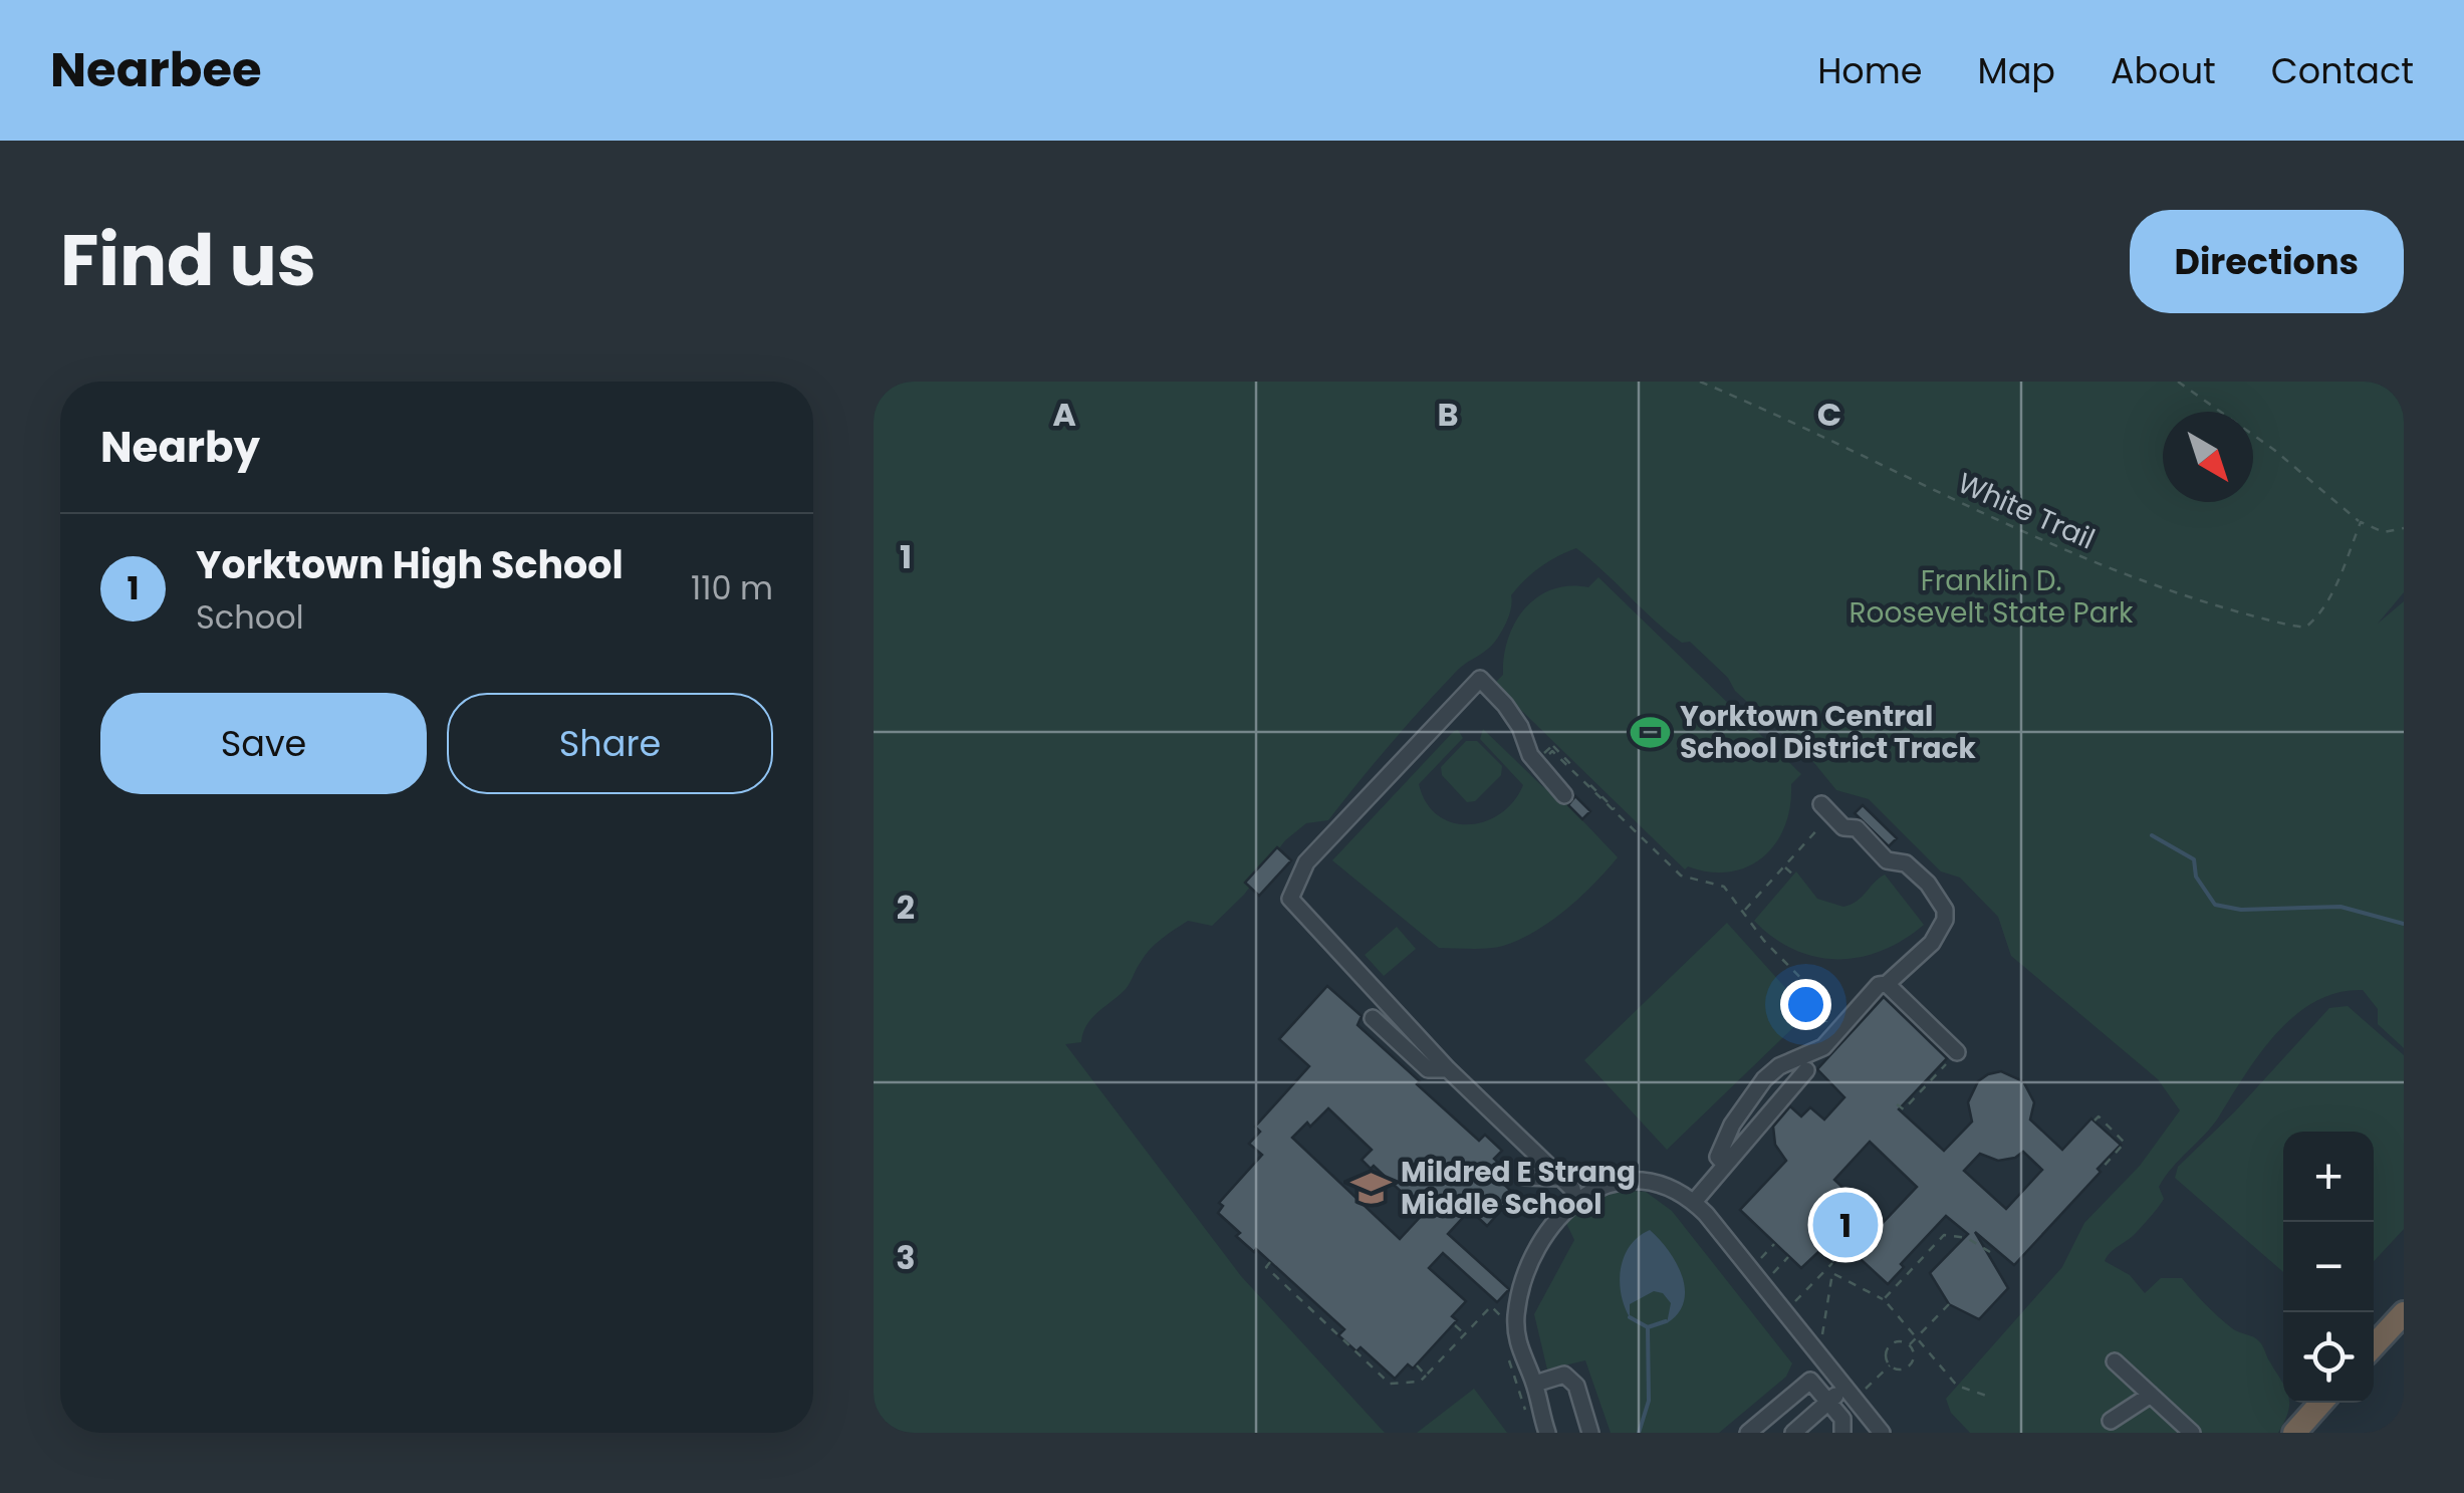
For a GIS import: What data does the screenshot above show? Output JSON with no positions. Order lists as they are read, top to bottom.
{
  "streets": {
    "path": ["White Trail"]
  },
  "parks": ["Franklin D. Roosevelt State Park"],
  "places": {
    "sports": ["Yorktown Central School District Track"],
    "school or university": ["Mildred E Strang Middle School"]
  },
  "north": "bottom right",
  "page": {
    "header": "Nearbee",
    "nav": [
      "Home",
      "Map",
      "About",
      "Contact"
    ],
    "title": "Find us",
    "buttons": [
      "Directions",
      ["Save", "Share"]
    ],
    "heading": "Nearby",
    "list": [
      {
        "mark": "1",
        "name": "Yorktown High School",
        "note": "School",
        "value": "110 m"
      }
    ],
    "map_buttons": ["+", "−"],
    "pins": "1"
  },
  "grid": {
    "columns": ["A", "B", "C"],
    "rows": ["1", "2", "3"]
  }
}
